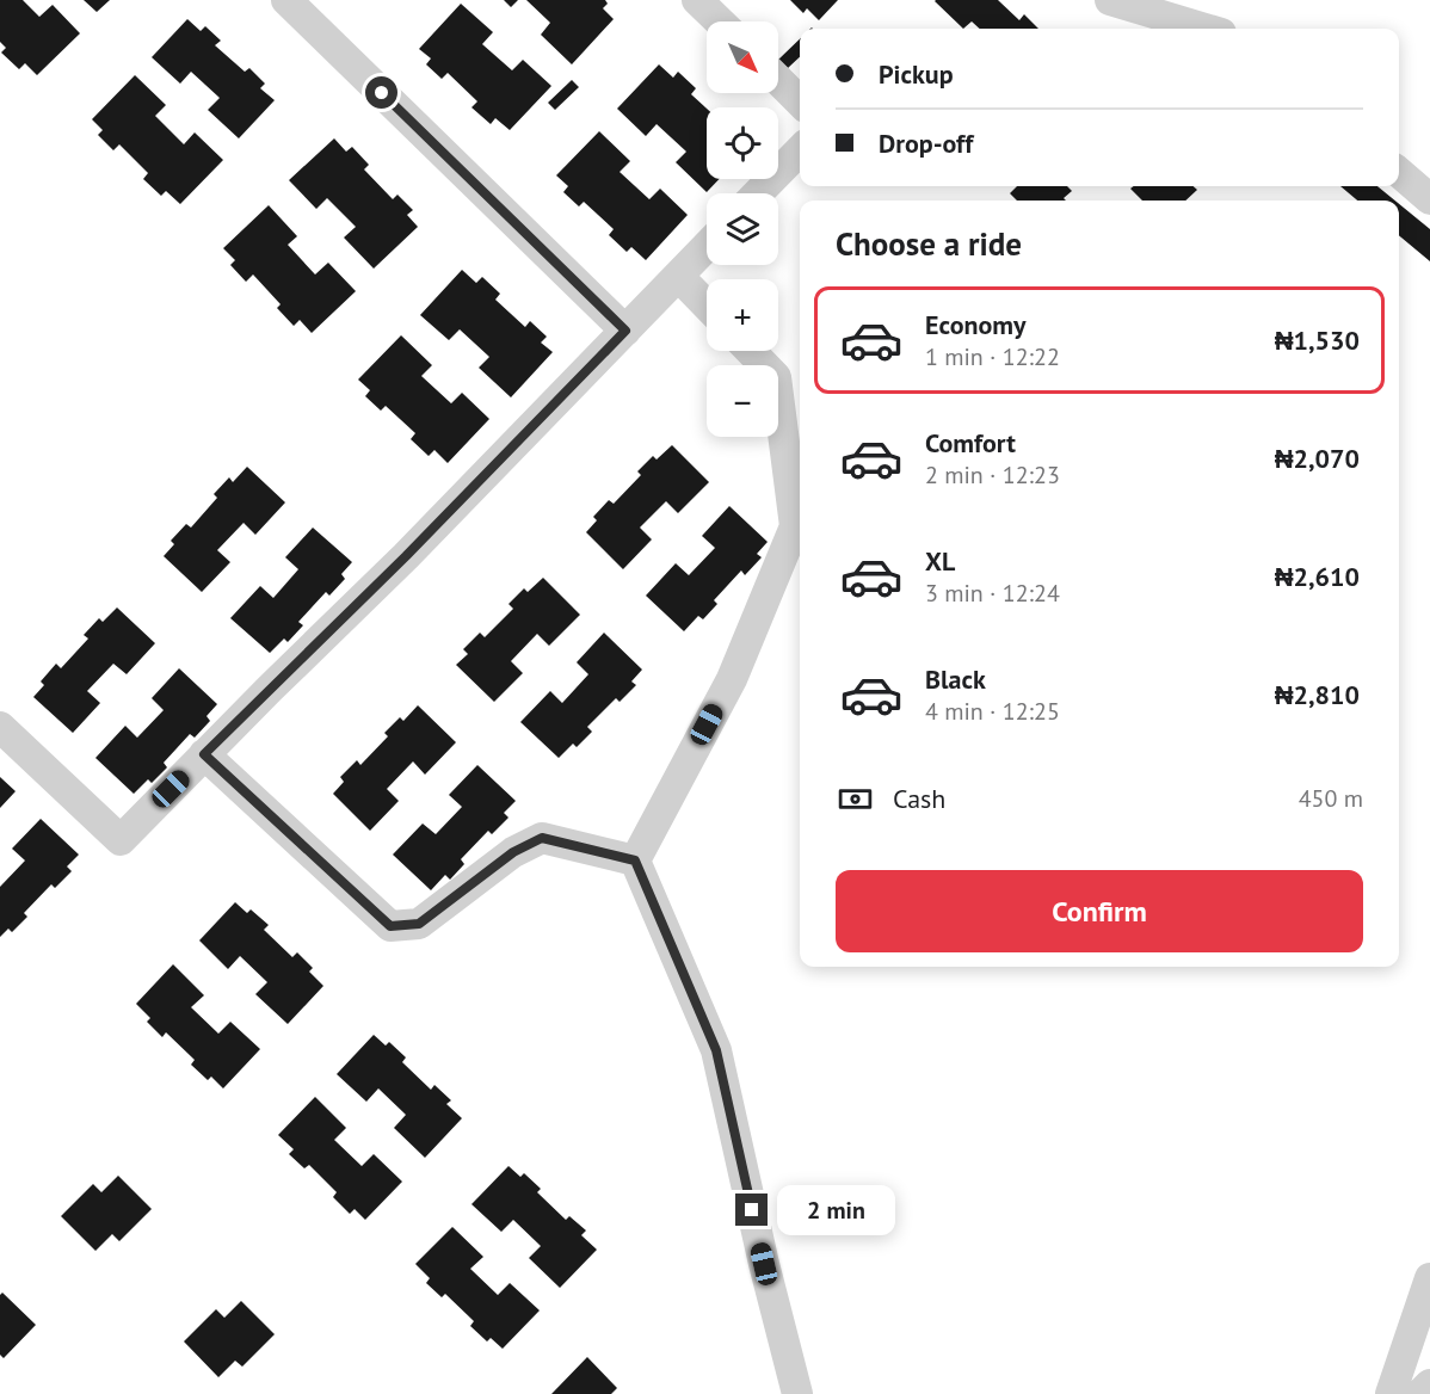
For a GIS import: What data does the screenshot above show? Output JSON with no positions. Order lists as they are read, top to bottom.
{
  "north": "bottom right",
  "page": {
    "map_buttons": ["+", "−"],
    "banner": ["Pickup", "Drop-off"],
    "heading": "Choose a ride",
    "list": [
      {
        "name": "Economy",
        "note": "1 min · 12:22",
        "value": "₦1,530"
      },
      {
        "name": "Comfort",
        "note": "2 min · 12:23",
        "value": "₦2,070"
      },
      {
        "name": "XL",
        "note": "3 min · 12:24",
        "value": "₦2,610"
      },
      {
        "name": "Black",
        "note": "4 min · 12:25",
        "value": "₦2,810"
      }
    ],
    "pay": ["Cash", "450 m"],
    "buttons": "Confirm",
    "bubble": "2 min"
  }
}
